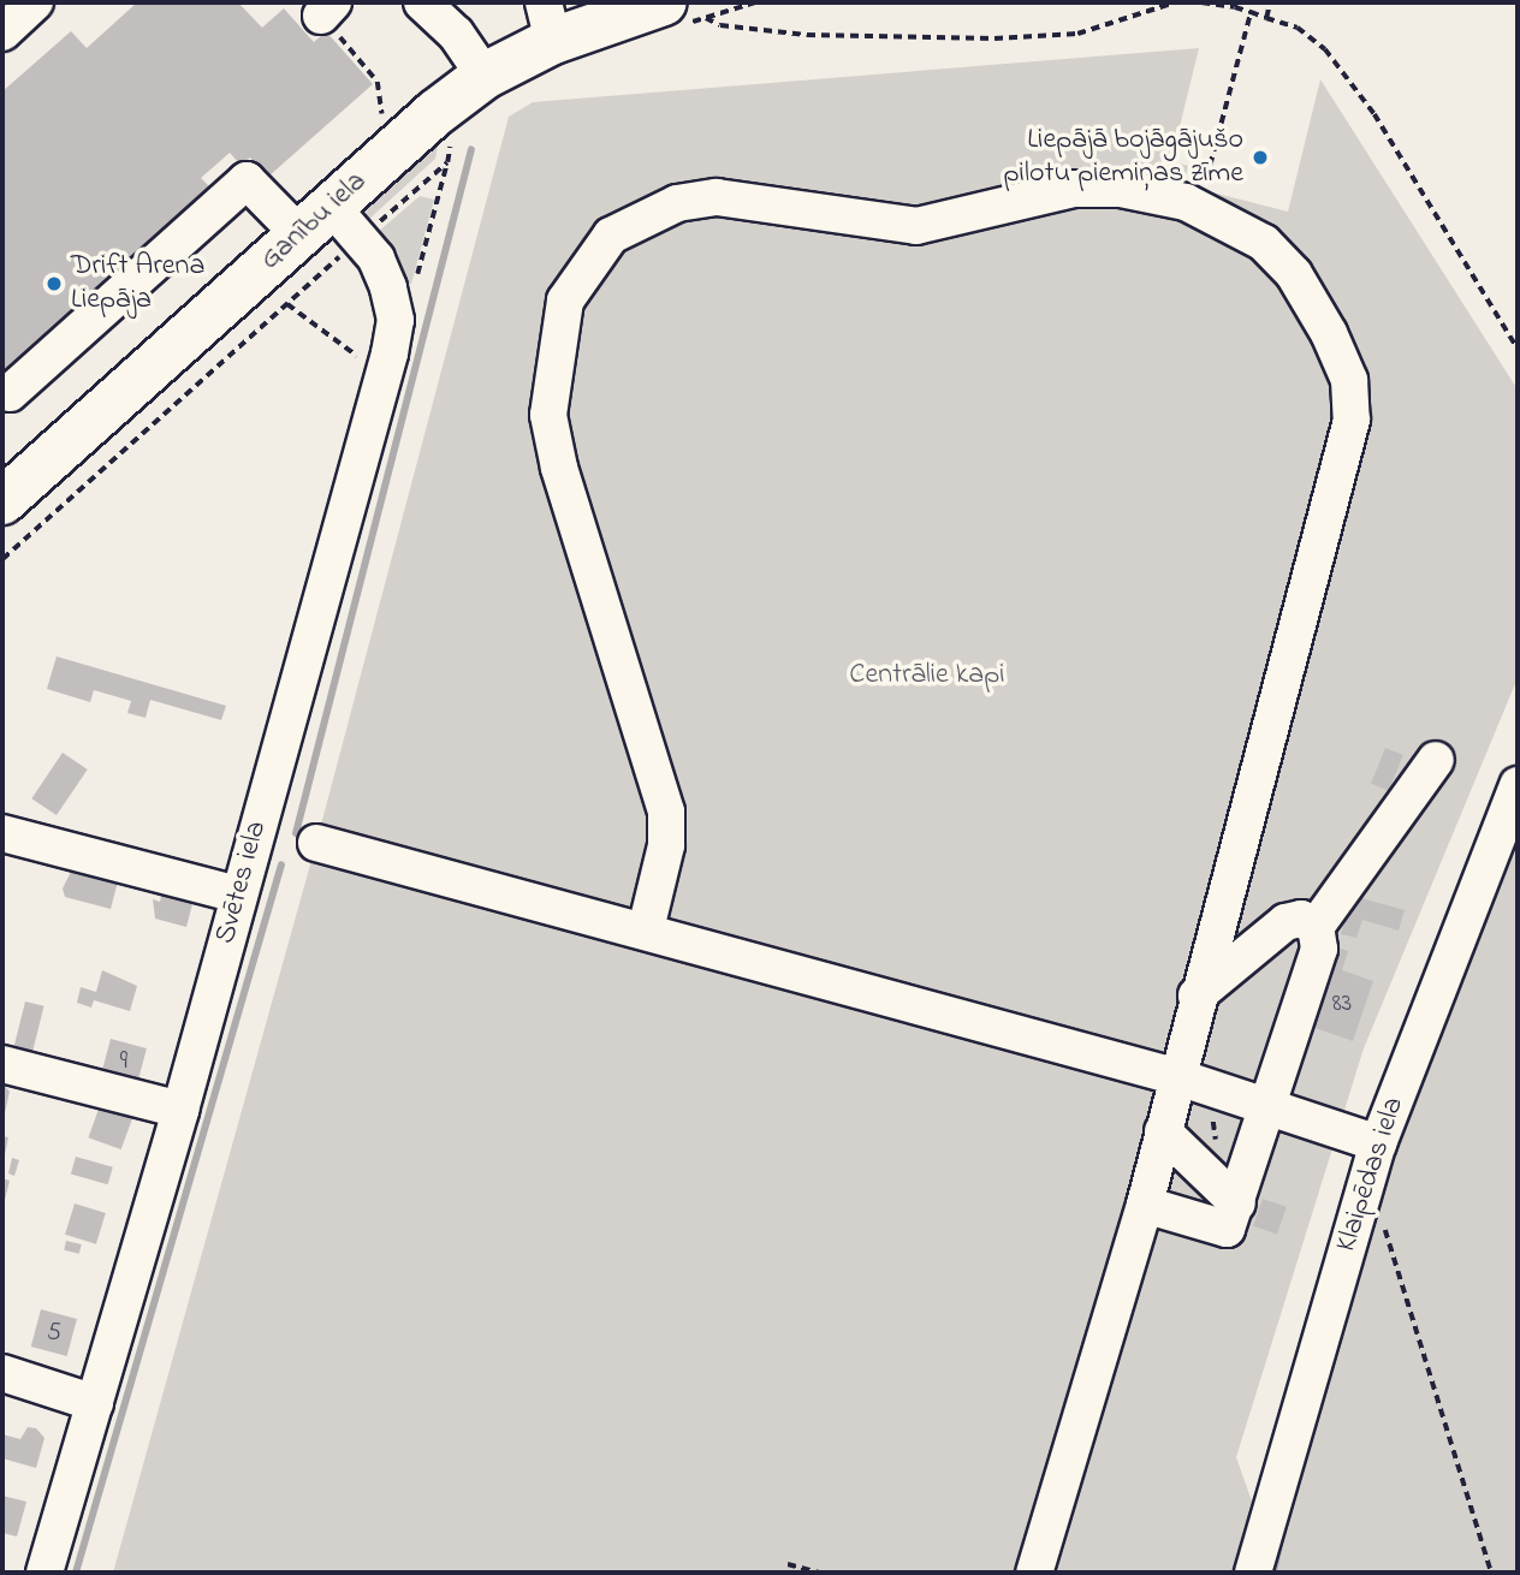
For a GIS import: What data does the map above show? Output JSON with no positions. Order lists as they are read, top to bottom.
{
  "streets": {
    "highway": ["Ganību iela"],
    "street": ["Svētes iela", "Klaipēdas iela"]
  },
  "crossings": [
    ["Ganību iela", "Svētes iela"]
  ],
  "parks": ["Centrālie kapi"],
  "places": ["Liepājā bojāgājušo pilotu piemiņas zīme", "Drift Arena Liepāja"],
  "house_numbers": ["83", "9", "5"]
}
